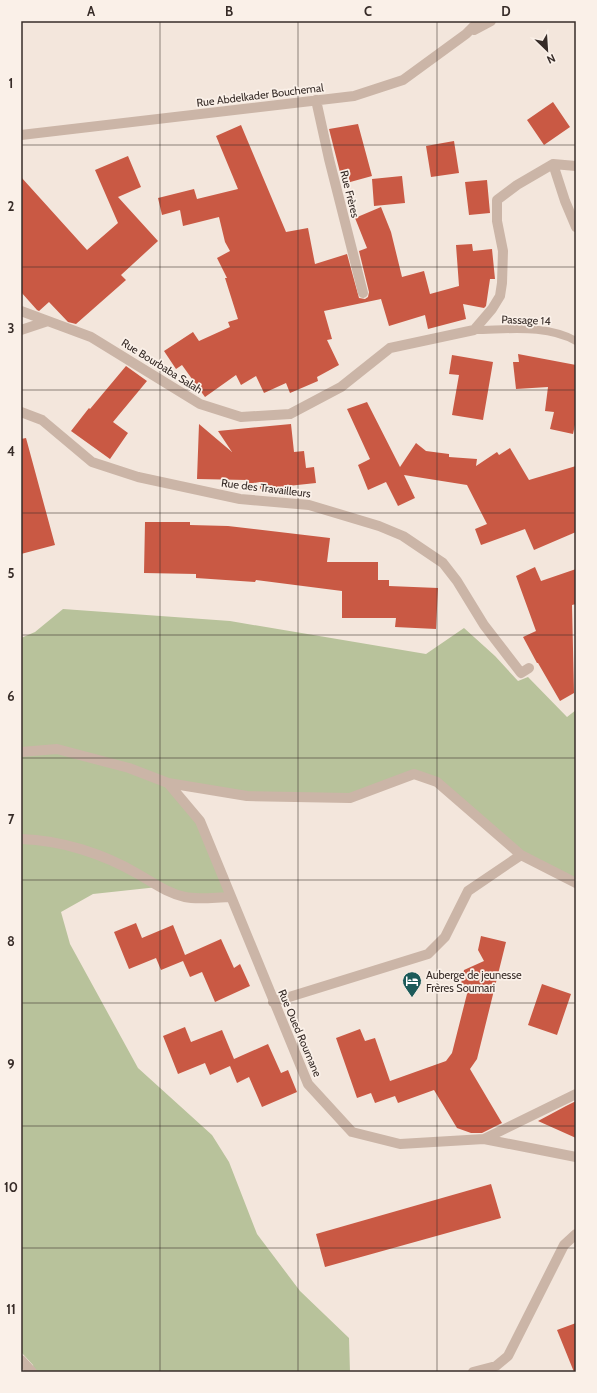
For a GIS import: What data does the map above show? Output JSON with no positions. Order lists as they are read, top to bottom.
{
  "streets": {
    "street": [
      "Rue Abdelkader Bouchemal",
      "Rue Frères",
      "Rue Bourbaba Salah",
      "Rue des Travailleurs",
      "Rue Oued Roumane"
    ],
    "lane": ["Passage 14"]
  },
  "crossings": [
    ["Rue Abdelkader Bouchemal", "Rue Frères"],
    ["Passage 14", "Rue Bourbaba Salah"]
  ],
  "places": {
    "hotel": ["Auberge de jeunesse Frères Soumari"]
  },
  "north": "bottom right",
  "grid": {
    "columns": [
      "A",
      "B",
      "C",
      "D"
    ],
    "rows": [
      "1",
      "2",
      "3",
      "4",
      "5",
      "6",
      "7",
      "8",
      "9",
      "10",
      "11"
    ]
  }
}
